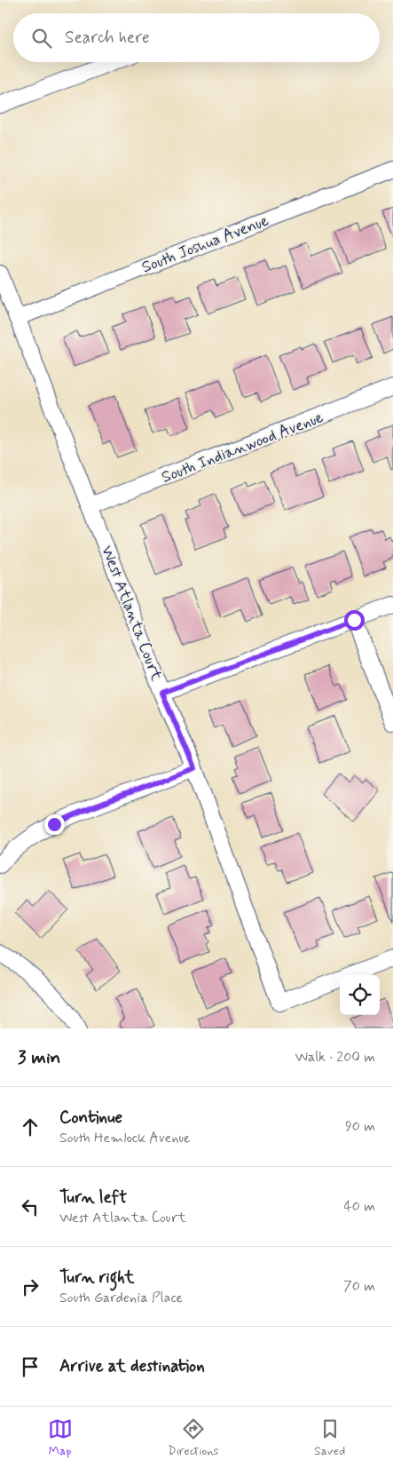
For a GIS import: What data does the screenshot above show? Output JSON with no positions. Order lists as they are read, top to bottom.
{
  "streets": {
    "street": ["South Joshua Avenue", "South Indianwood Avenue", "West Atlanta Court"]
  },
  "crossings": [
    ["South Joshua Avenue", "West Atlanta Court"],
    ["South Indianwood Avenue", "West Atlanta Court"]
  ],
  "page": {
    "search": "Search here",
    "heading": ["3 min", "Walk · 200 m"],
    "list": [
      ["Continue", "South Hemlock Avenue", "90 m"],
      ["Turn left", "West Atlanta Court", "40 m"],
      ["Turn right", "South Gardenia Place", "70 m"],
      "Arrive at destination"
    ],
    "nav": ["Map", "Directions", "Saved"]
  }
}
